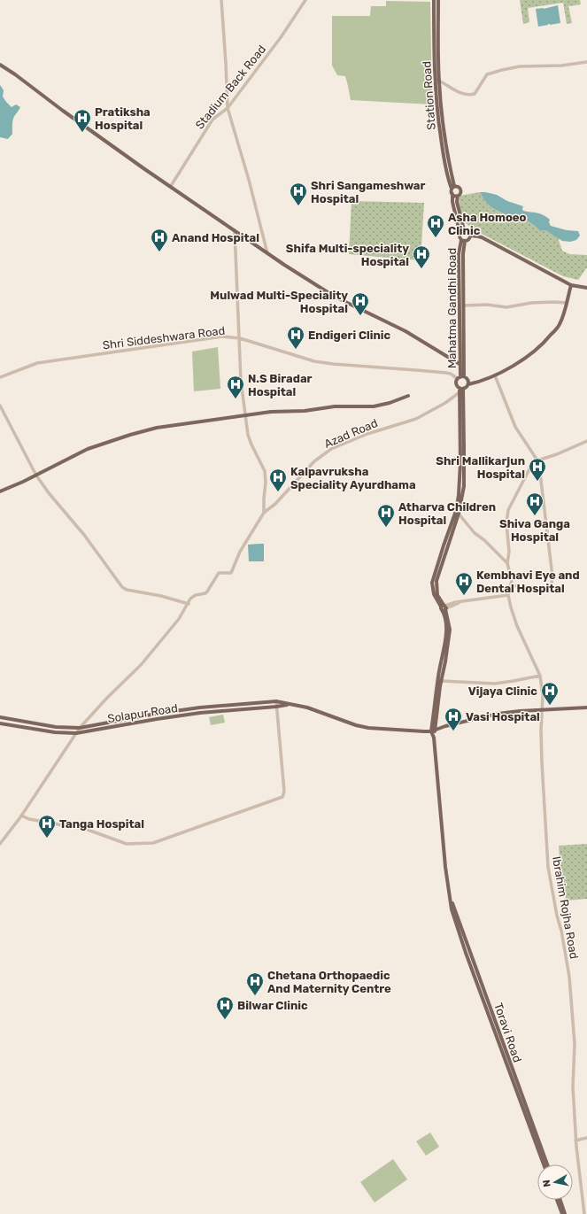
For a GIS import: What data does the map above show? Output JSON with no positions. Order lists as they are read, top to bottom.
{
  "streets": {
    "main road": [
      "Station Road",
      "Mahatma Gandhi Road",
      "Solapur Road",
      "Toravi Road"
    ],
    "street": [
      "Stadium Back Road",
      "Shri Siddeshwara Road",
      "Azad Road",
      "Ibrahim Rojha Road"
    ]
  },
  "crossings": [
    ["Mahatma Gandhi Road", "Shri Siddeshwara Road"],
    ["Solapur Road", "Ibrahim Rojha Road"],
    ["Solapur Road", "Toravi Road"]
  ],
  "places": {
    "hospital": [
      "Pratiksha Hospital",
      "Shri Sangameshwar Hospital",
      "Asha Homoeo Clinic",
      "Anand Hospital",
      "Shifa Multi-speciality Hospital",
      "Mulwad Multi-Speciality Hospital",
      "Endigeri Clinic",
      "N.S Biradar Hospital",
      "Shri Mallikarjun Hospital",
      "Kalpavruksha Speciality Ayurdhama",
      "Shiva Ganga Hospital",
      "Atharva Children Hospital",
      "Kembhavi Eye and Dental Hospital",
      "Vijaya Clinic",
      "Vasi Hospital",
      "Tanga Hospital",
      "Chetana Orthopaedic And Maternity Centre",
      "Bilwar Clinic"
    ]
  },
  "north": "left"
}
